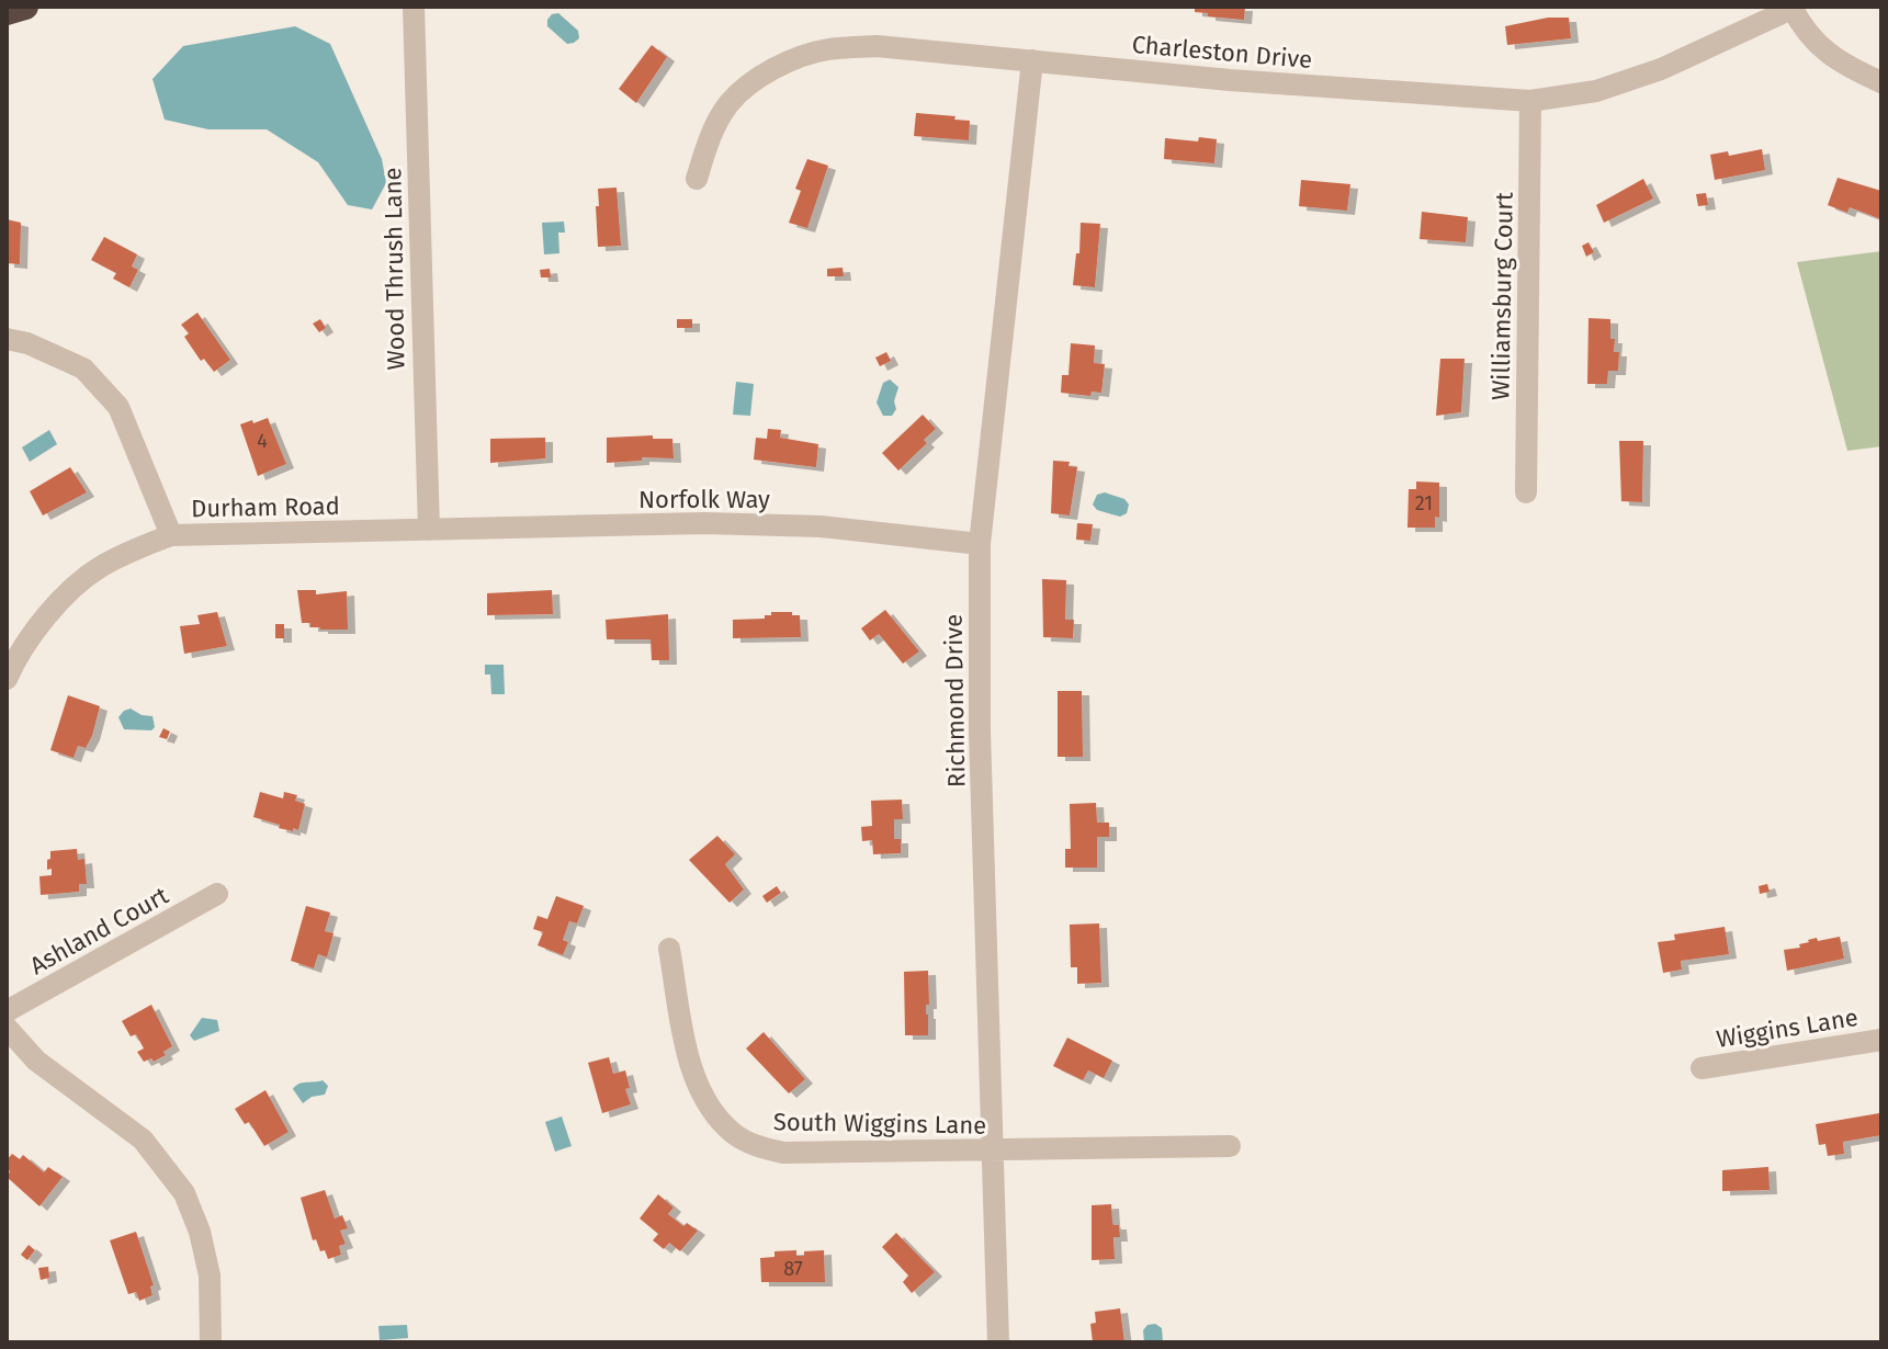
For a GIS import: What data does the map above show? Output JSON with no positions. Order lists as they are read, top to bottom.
{
  "streets": {
    "street": [
      "Charleston Drive",
      "Wood Thrush Lane",
      "Williamsburg Court",
      "Norfolk Way",
      "Durham Road",
      "Richmond Drive",
      "Ashland Court",
      "Wiggins Lane",
      "South Wiggins Lane"
    ]
  },
  "crossings": [
    ["Charleston Drive", "Williamsburg Court"],
    ["Charleston Drive", "Richmond Drive"],
    ["Wood Thrush Lane", "Norfolk Way"],
    ["Wood Thrush Lane", "Durham Road"],
    ["Norfolk Way", "Durham Road"],
    ["Norfolk Way", "Richmond Drive"],
    ["Richmond Drive", "South Wiggins Lane"]
  ],
  "house_numbers": ["4", "21", "87"]
}
